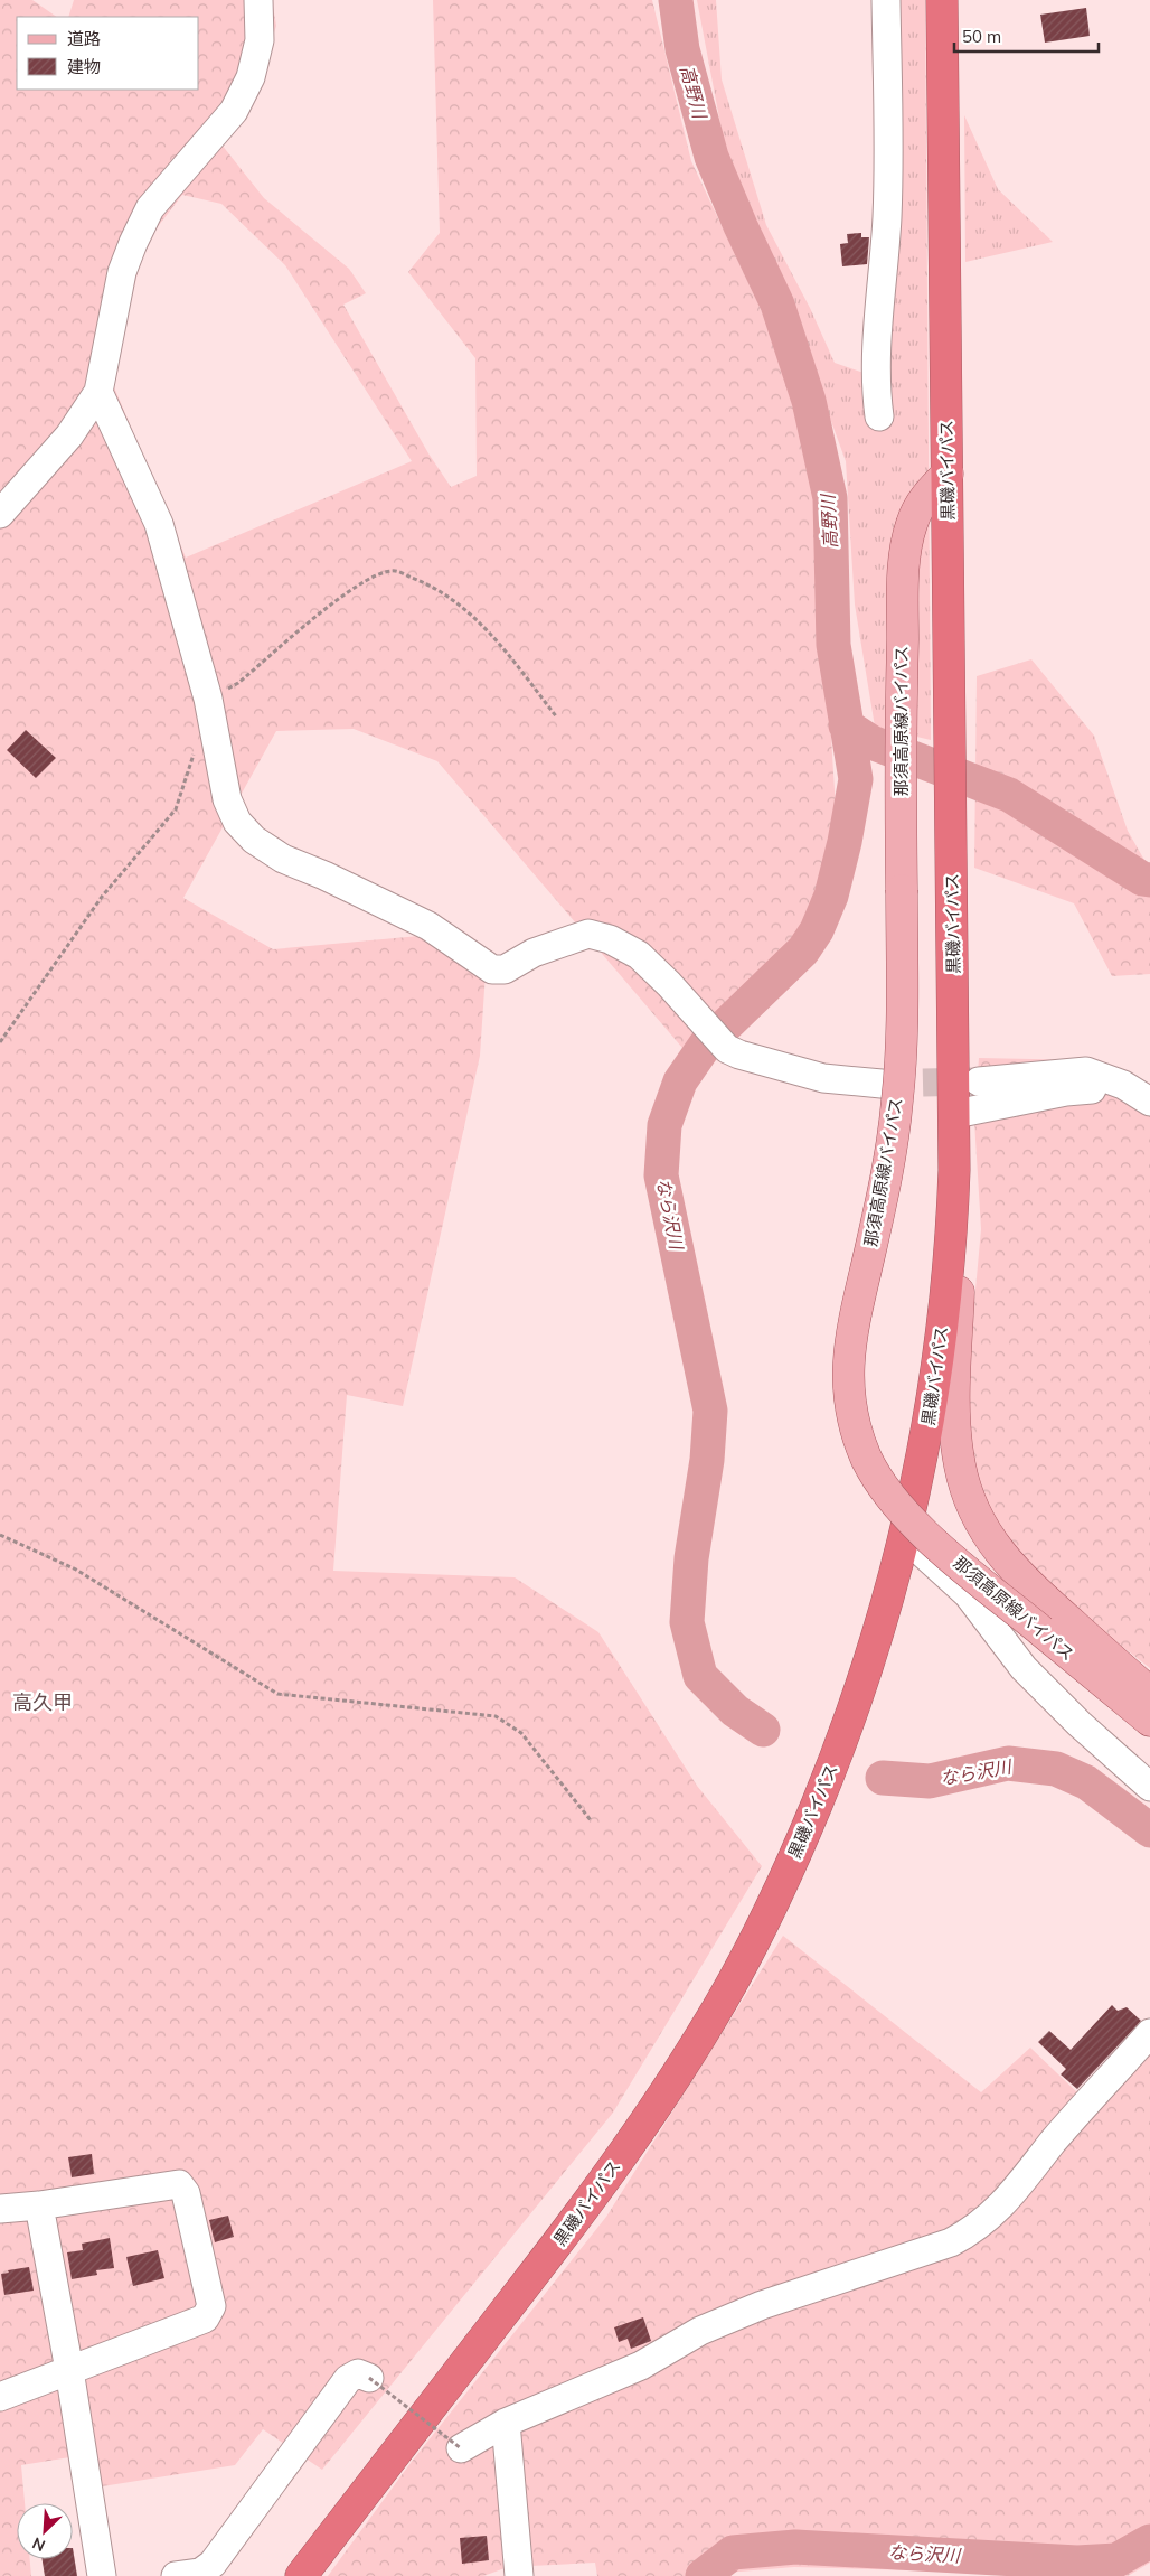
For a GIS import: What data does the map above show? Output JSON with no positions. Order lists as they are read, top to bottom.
{
  "streets": {
    "highway": ["黒磯バイパス"],
    "main road": ["那須高原線バイパス"]
  },
  "crossings": [
    ["黒磯バイパス", "那須高原線バイパス"]
  ],
  "districts": ["高久甲"],
  "water": ["高野川", "なら沢川"],
  "legend": ["道路", "建物"],
  "scale_bar": "50 m",
  "north": "bottom left"
}
